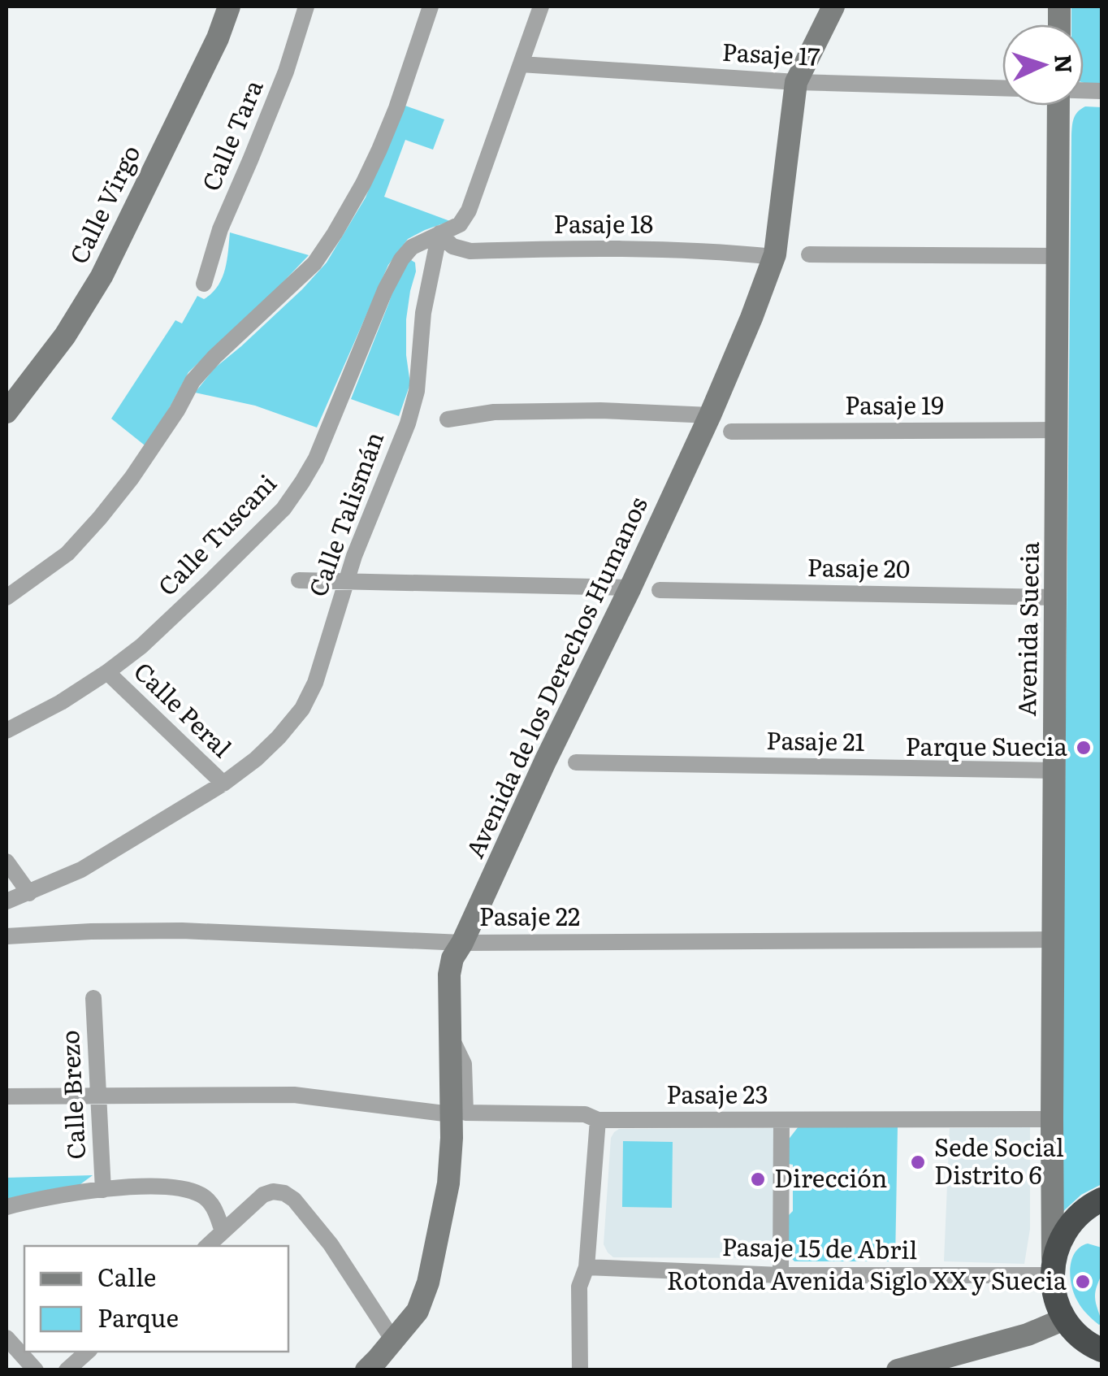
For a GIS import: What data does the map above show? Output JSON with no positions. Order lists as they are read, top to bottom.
{
  "streets": {
    "street": [
      "Pasaje 17",
      "Calle Tara",
      "Calle Virgo",
      "Pasaje 18",
      "Pasaje 19",
      "Calle Talismán",
      "Calle Tuscani",
      "Pasaje 20",
      "Avenida Suecia",
      "Avenida de los Derechos Humanos",
      "Calle Peral",
      "Pasaje 21",
      "Pasaje 22",
      "Calle Brezo",
      "Pasaje 23",
      "Pasaje 15 de Abril"
    ]
  },
  "crossings": [
    ["Pasaje 17", "Avenida de los Derechos Humanos"],
    ["Pasaje 18", "Calle Talismán"],
    ["Pasaje 18", "Calle Tuscani"],
    ["Pasaje 18", "Avenida de los Derechos Humanos"],
    ["Pasaje 19", "Avenida Suecia"],
    ["Calle Talismán", "Calle Tuscani"],
    ["Calle Talismán", "Calle Peral"],
    ["Calle Tuscani", "Calle Peral"],
    ["Pasaje 20", "Avenida Suecia"],
    ["Avenida Suecia", "Pasaje 21"],
    ["Avenida Suecia", "Pasaje 22"],
    ["Avenida Suecia", "Pasaje 23"],
    ["Avenida Suecia", "Pasaje 15 de Abril"],
    ["Avenida de los Derechos Humanos", "Pasaje 22"],
    ["Avenida de los Derechos Humanos", "Pasaje 23"]
  ],
  "places": [
    "Parque Suecia",
    "Sede Social Distrito 6",
    "Dirección",
    "Rotonda Avenida Siglo XX y Suecia"
  ],
  "legend": ["Calle", "Parque"],
  "north": "right"
}
